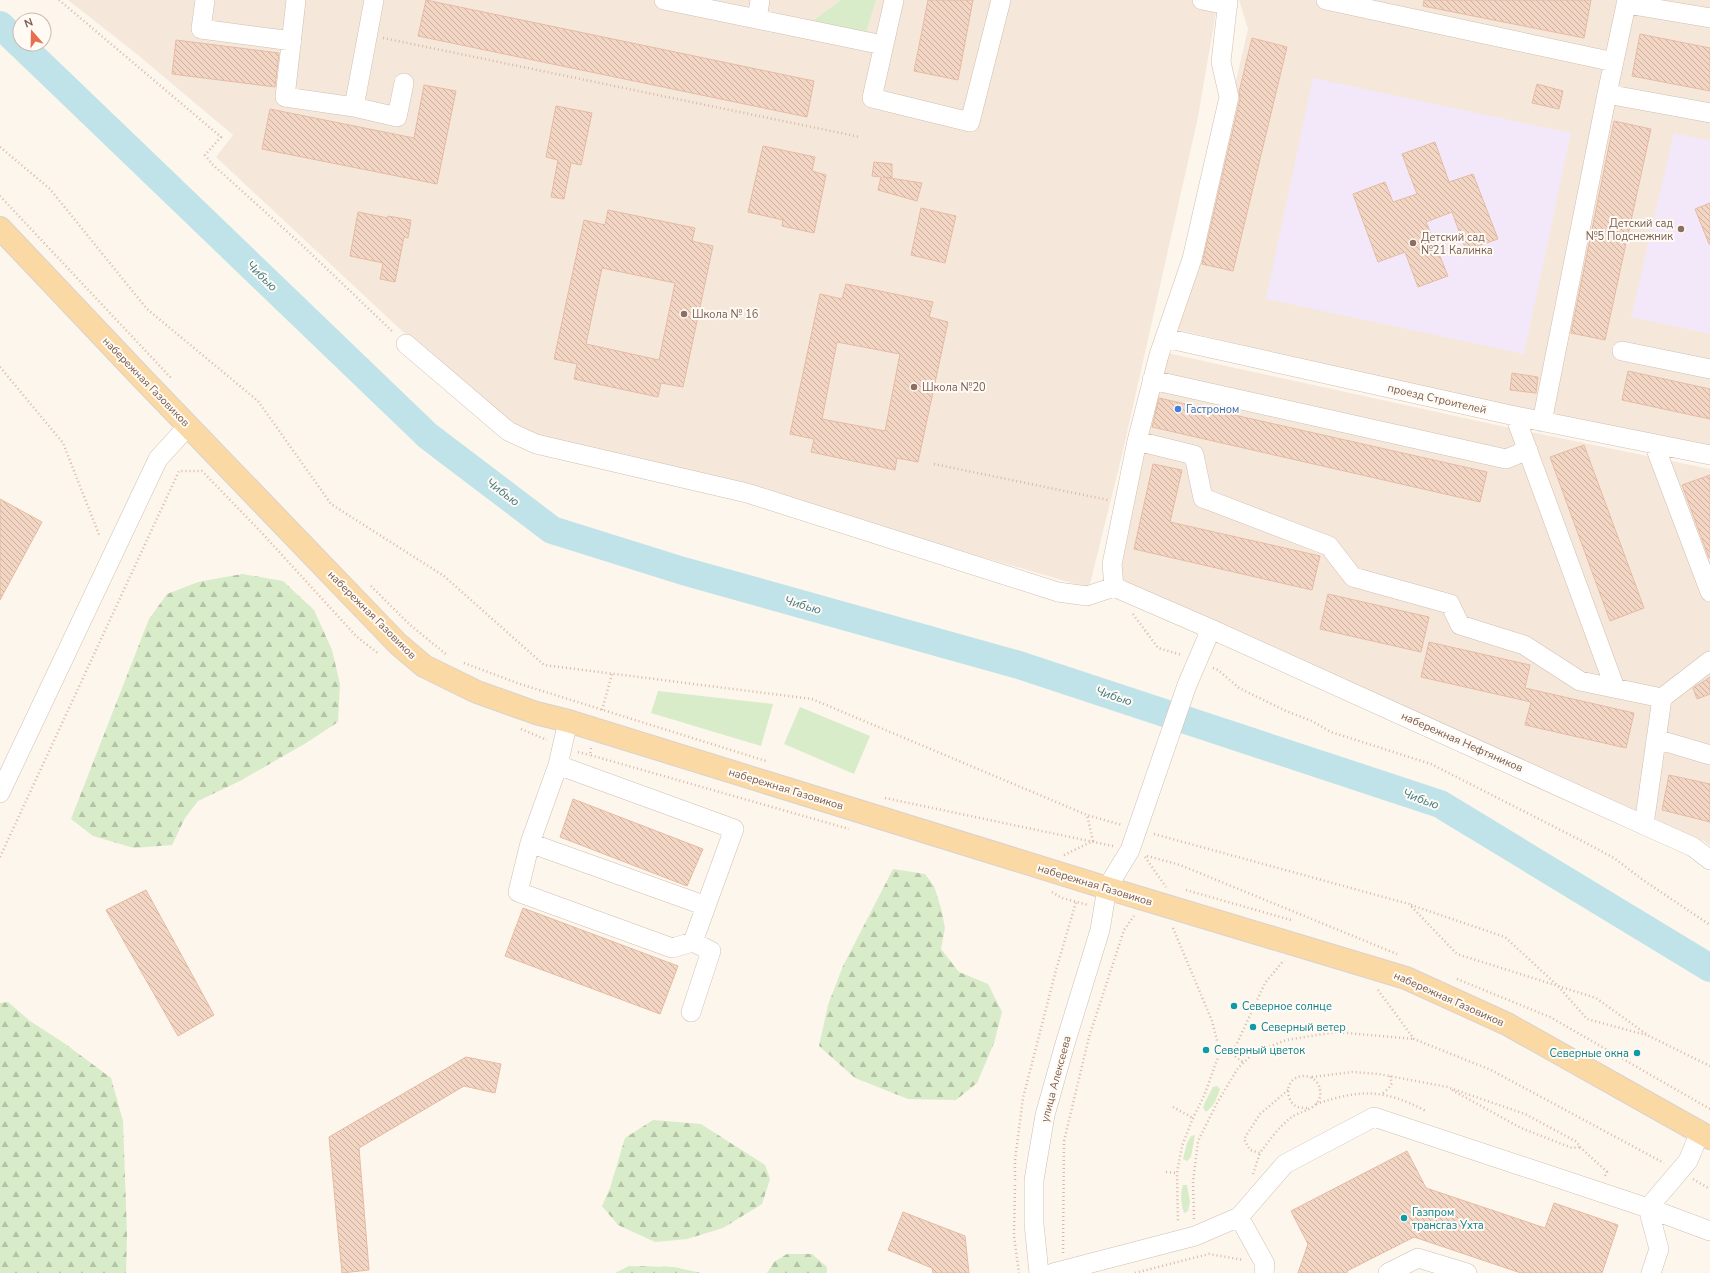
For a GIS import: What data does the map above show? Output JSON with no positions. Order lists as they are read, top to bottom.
{
  "streets": {
    "main road": ["набережная Газовиков"],
    "street": ["проезд Строителей", "набережная Нефтяников", "улица Алексеева"]
  },
  "crossings": [
    ["набережная Газовиков", "улица Алексеева"]
  ],
  "water": ["Чибью"],
  "places": [
    "Детский сад №5 Подснежник",
    "Детский сад №21 Калинка",
    "Школа № 16",
    "Школа №20",
    "Гастроном",
    "Северное солнце",
    "Северный ветер",
    "Северный цветок",
    "Северные окна",
    "Газпром трансгаз Ухта"
  ],
  "north": "top"
}
